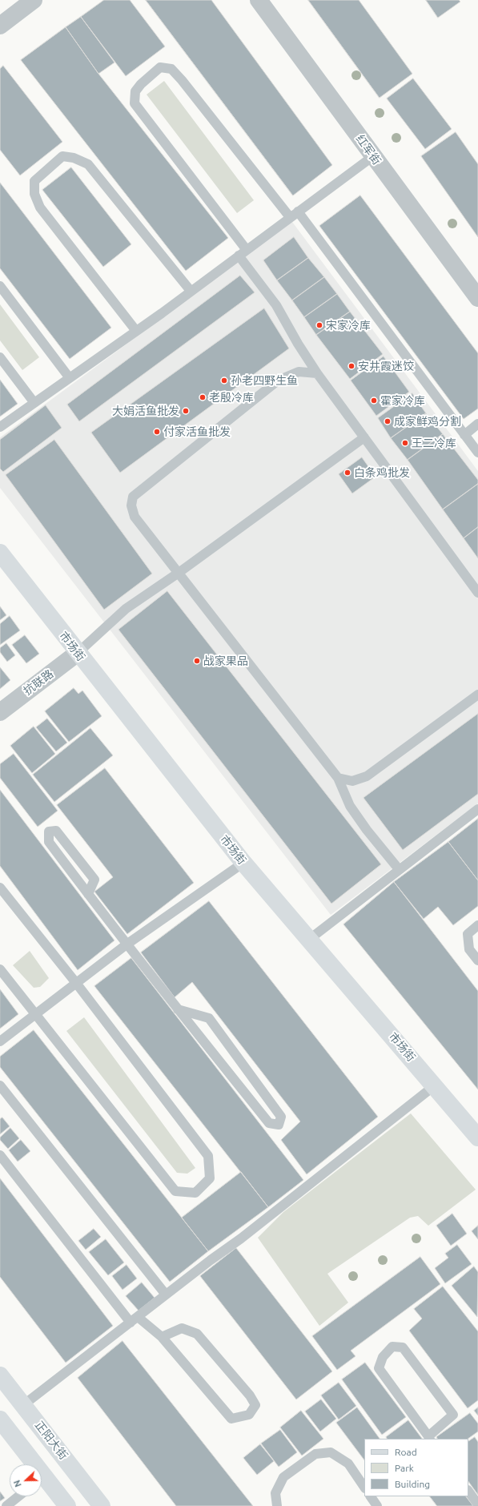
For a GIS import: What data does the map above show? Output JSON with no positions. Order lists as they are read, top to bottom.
{
  "streets": {
    "street": [
      "红军街",
      "市场街",
      "抗联路",
      "正阳大街"
    ]
  },
  "crossings": [
    ["市场街", "抗联路"]
  ],
  "places": [
    "宋家冷库",
    "安井霞迷饺",
    "孙老四野生鱼",
    "老殷冷库",
    "霍家冷库",
    "大娟活鱼批发",
    "成家鲜鸡分割",
    "付家活鱼批发",
    "王二冷库",
    "白条鸡批发",
    "战家果品"
  ],
  "legend": ["Road", "Park", "Building"],
  "north": "left"
}
